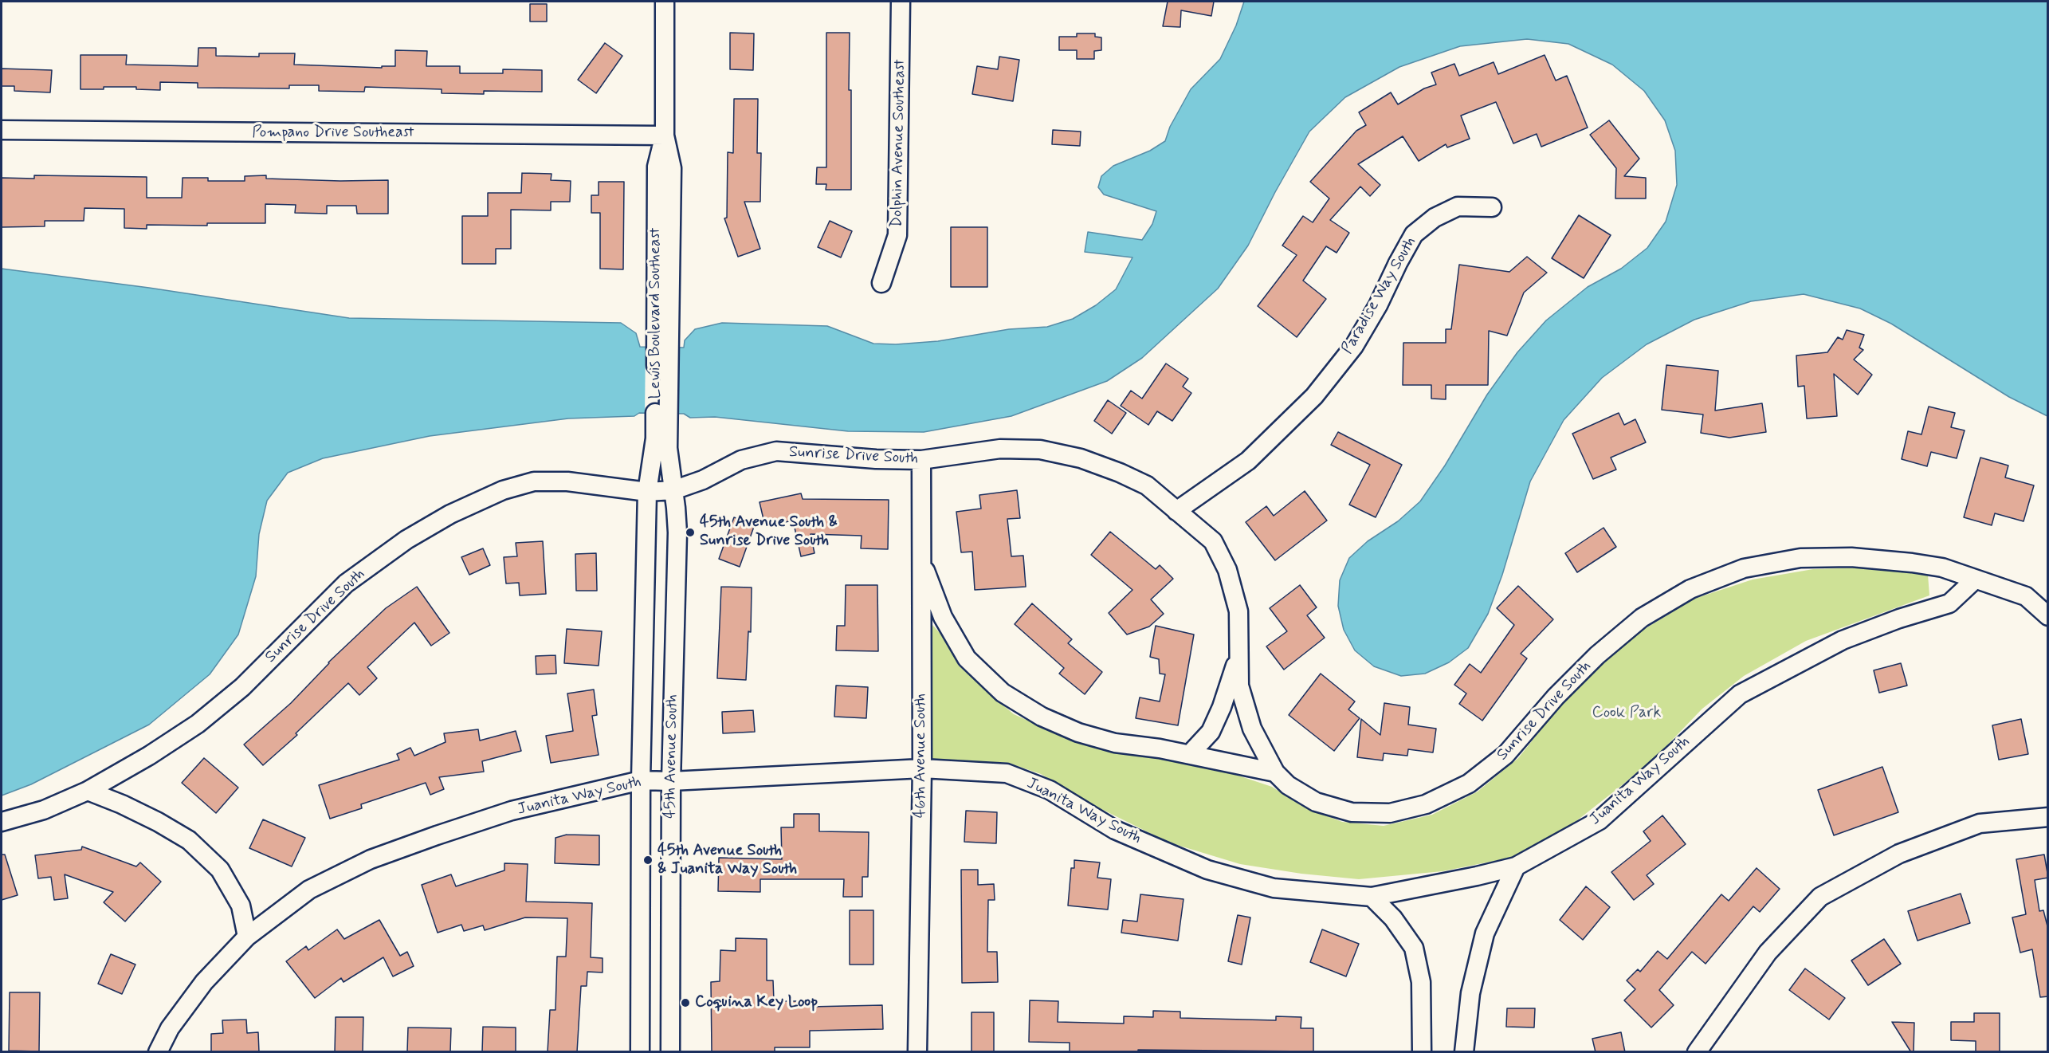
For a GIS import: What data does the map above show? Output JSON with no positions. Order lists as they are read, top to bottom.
{
  "streets": {
    "street": [
      "Pompano Drive Southeast",
      "Dolphin Avenue Southeast",
      "Paradise Way South",
      "Lewis Boulevard Southeast",
      "Sunrise Drive South",
      "46th Avenue South",
      "45th Avenue South",
      "Juanita Way South"
    ]
  },
  "crossings": [
    ["Pompano Drive Southeast", "Lewis Boulevard Southeast"],
    ["Paradise Way South", "Sunrise Drive South"],
    ["Lewis Boulevard Southeast", "Sunrise Drive South"],
    ["Lewis Boulevard Southeast", "45th Avenue South"],
    ["Sunrise Drive South", "46th Avenue South"],
    ["Sunrise Drive South", "45th Avenue South"],
    ["Sunrise Drive South", "Juanita Way South"],
    ["46th Avenue South", "Juanita Way South"],
    ["45th Avenue South", "Juanita Way South"]
  ],
  "parks": ["Cook Park"],
  "places": ["45th Avenue South & Sunrise Drive South", "45th Avenue South & Juanita Way South", "Coquina Key Loop"]
}
